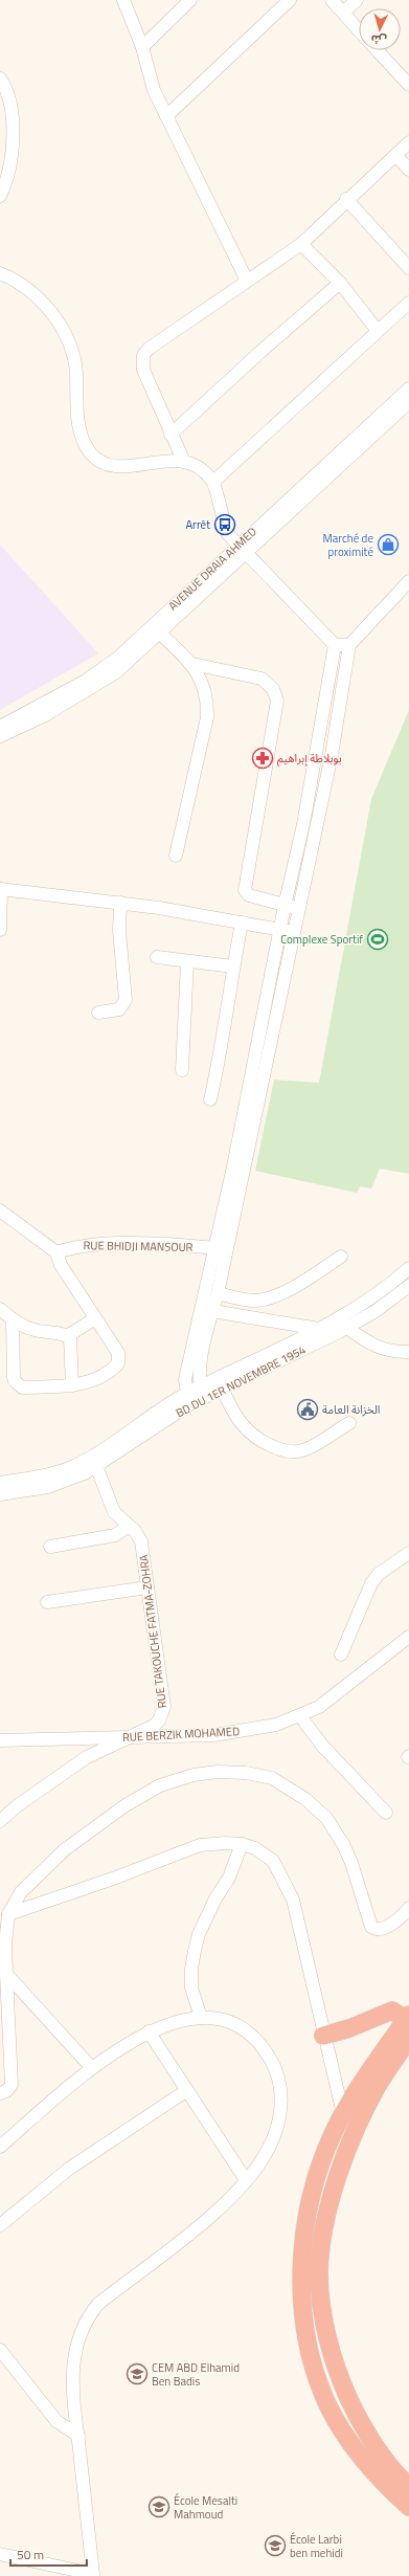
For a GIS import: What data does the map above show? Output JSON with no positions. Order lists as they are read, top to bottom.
{
  "streets": {
    "street": [
      "AVENUE DRAIA AHMED",
      "RUE BHIDJI MANSOUR",
      "BD DU 1ER NOVEMBRE 1954",
      "RUE TAKOUCHE FATMA-ZOHRA",
      "RUE BERZIK MOHAMED"
    ]
  },
  "crossings": [
    ["BD DU 1ER NOVEMBRE 1954", "RUE TAKOUCHE FATMA-ZOHRA"],
    ["RUE TAKOUCHE FATMA-ZOHRA", "RUE BERZIK MOHAMED"]
  ],
  "places": {
    "bus stop": ["Arrêt"],
    "shop": ["Marché de proximité"],
    "pharmacy": ["بوبلاطة إبراهيم"],
    "sports": ["Complexe Sportif"],
    "public building": ["الخزانة العامة"],
    "school or university": ["CEM ABD Elhamid Ben Badis", "École Mesalti Mahmoud", "École Larbi ben mehidi"]
  },
  "scale_bar": "50 m",
  "north": "bottom"
}
